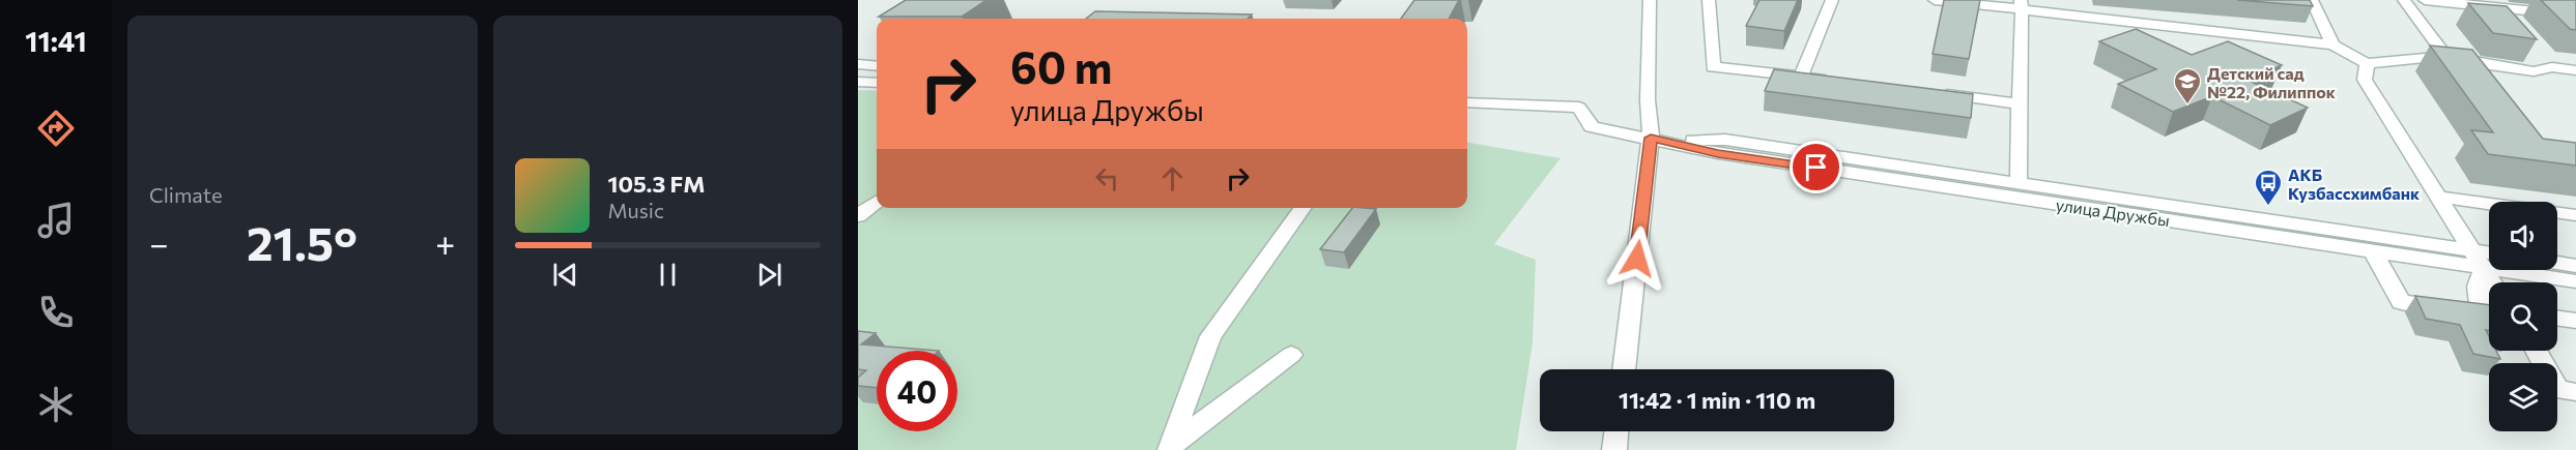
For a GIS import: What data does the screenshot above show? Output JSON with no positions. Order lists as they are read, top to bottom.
{
  "streets": {
    "street": ["улица Дружбы"]
  },
  "places": {
    "school or university": ["Детский сад №22, Филиппок"],
    "bus stop": ["АКБ Кузбассхимбанк"]
  },
  "page": {
    "tabs": "11:41",
    "tile": "Climate",
    "turn": ["60 m", "улица Дружбы"],
    "song": ["105.3 FM", "Music"],
    "heat": ["−", "21.5°", "+"],
    "limit": "40",
    "trip": "11:42 · 1 min · 110 m"
  }
}
